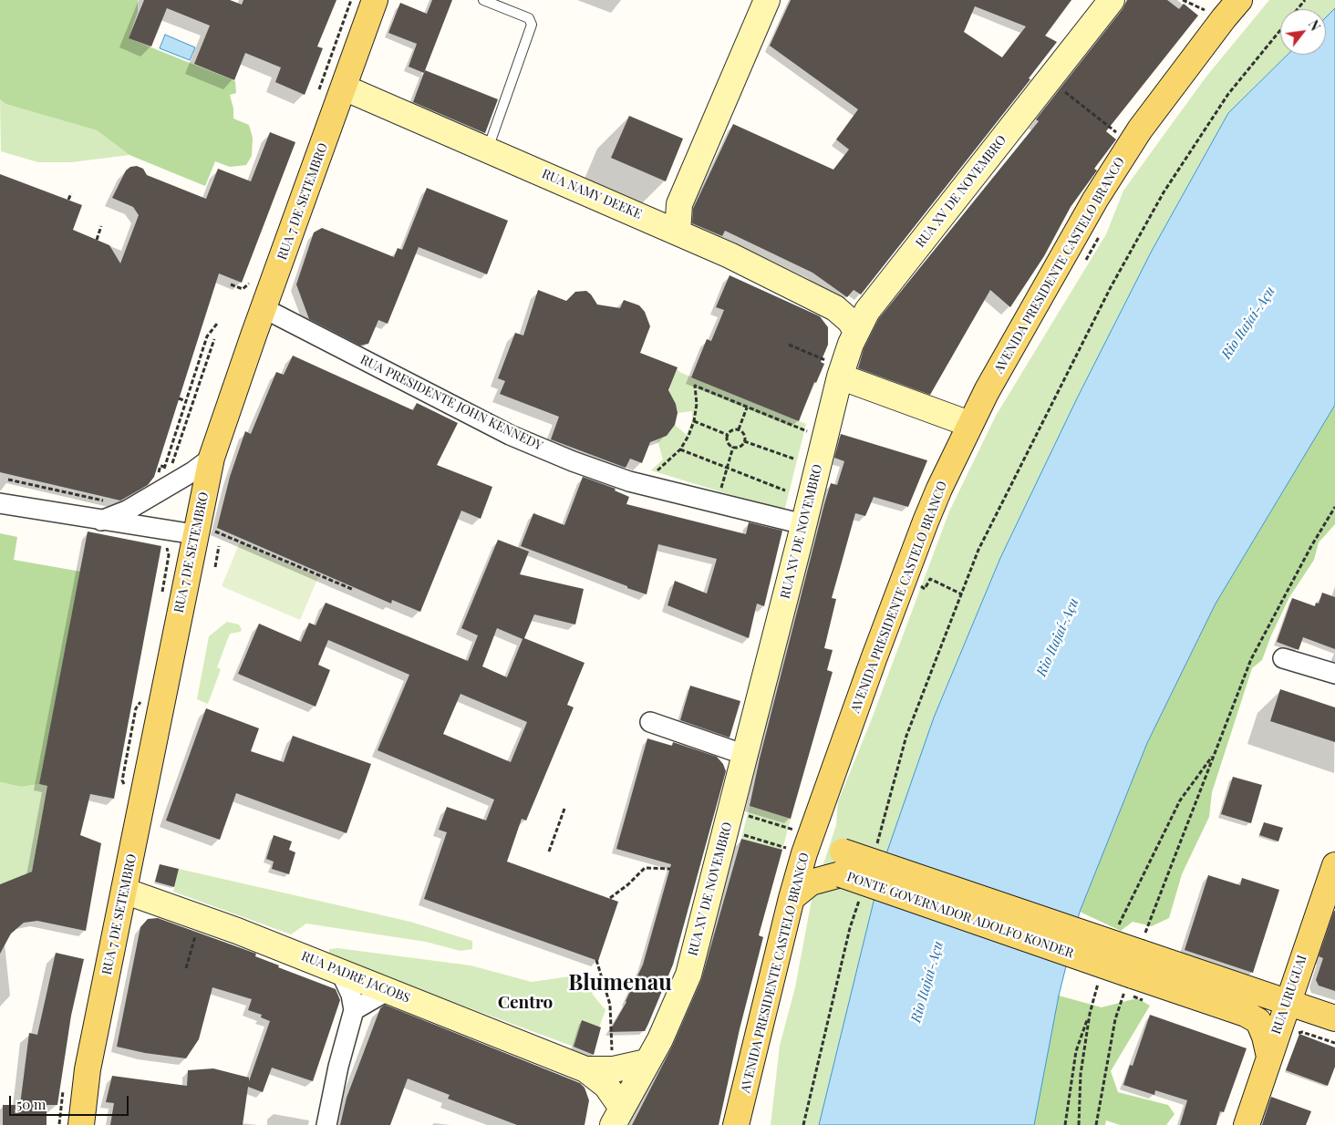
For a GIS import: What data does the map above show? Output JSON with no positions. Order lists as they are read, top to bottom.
{
  "streets": {
    "main road": [
      "RUA 7 DE SETEMBRO",
      "AVENIDA PRESIDENTE CASTELO BRANCO",
      "PONTE GOVERNADOR ADOLFO KONDER",
      "RUA URUGUAI"
    ],
    "street": [
      "RUA XV DE NOVEMBRO",
      "RUA NAMY DEEKE",
      "RUA PRESIDENTE JOHN KENNEDY",
      "RUA PADRE JACOBS"
    ]
  },
  "crossings": [
    ["RUA XV DE NOVEMBRO", "RUA NAMY DEEKE"],
    ["RUA XV DE NOVEMBRO", "RUA PRESIDENTE JOHN KENNEDY"],
    ["RUA XV DE NOVEMBRO", "RUA PADRE JACOBS"],
    ["RUA NAMY DEEKE", "RUA 7 DE SETEMBRO"],
    ["RUA 7 DE SETEMBRO", "RUA PRESIDENTE JOHN KENNEDY"],
    ["RUA 7 DE SETEMBRO", "RUA PADRE JACOBS"],
    ["AVENIDA PRESIDENTE CASTELO BRANCO", "PONTE GOVERNADOR ADOLFO KONDER"]
  ],
  "districts": ["Blumenau", "Centro"],
  "water": ["Rio Itajaí-Açu"],
  "scale_bar": "50 m",
  "north": "top right"
}
